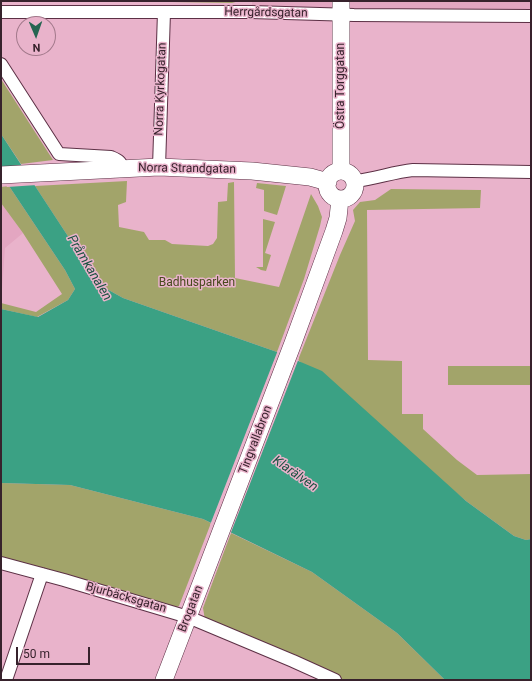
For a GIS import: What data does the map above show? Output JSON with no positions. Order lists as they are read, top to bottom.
{
  "streets": {
    "street": [
      "Herrgårdsgatan",
      "Östra Torggatan",
      "Norra Kyrkogatan",
      "Norra Strandgatan",
      "Tingvallabron",
      "Bjurbäcksgatan",
      "Brogatan"
    ]
  },
  "crossings": [
    ["Herrgårdsgatan", "Östra Torggatan"],
    ["Herrgårdsgatan", "Norra Kyrkogatan"],
    ["Östra Torggatan", "Norra Strandgatan"],
    ["Östra Torggatan", "Tingvallabron"],
    ["Norra Kyrkogatan", "Norra Strandgatan"],
    ["Norra Strandgatan", "Tingvallabron"],
    ["Tingvallabron", "Brogatan"],
    ["Bjurbäcksgatan", "Brogatan"]
  ],
  "water": ["Pråmkanalen", "Klarälven"],
  "parks": ["Badhusparken"],
  "scale_bar": "50 m",
  "north": "bottom"
}
